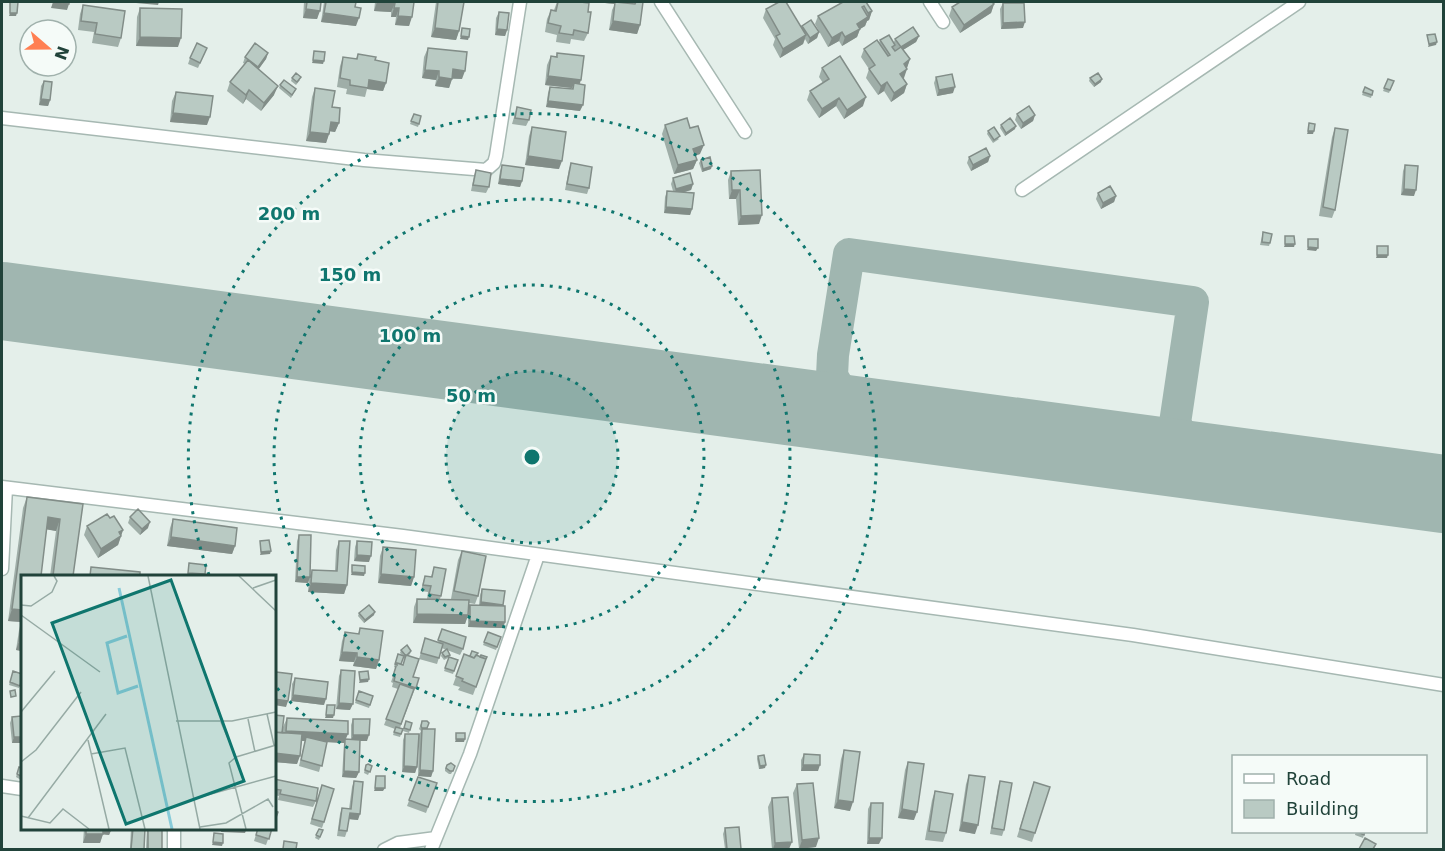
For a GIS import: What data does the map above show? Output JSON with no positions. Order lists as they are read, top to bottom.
{
  "legend": ["Road", "Building"],
  "north": "right",
  "rings": [
    "200 m",
    "150 m",
    "100 m",
    "50 m"
  ]
}
